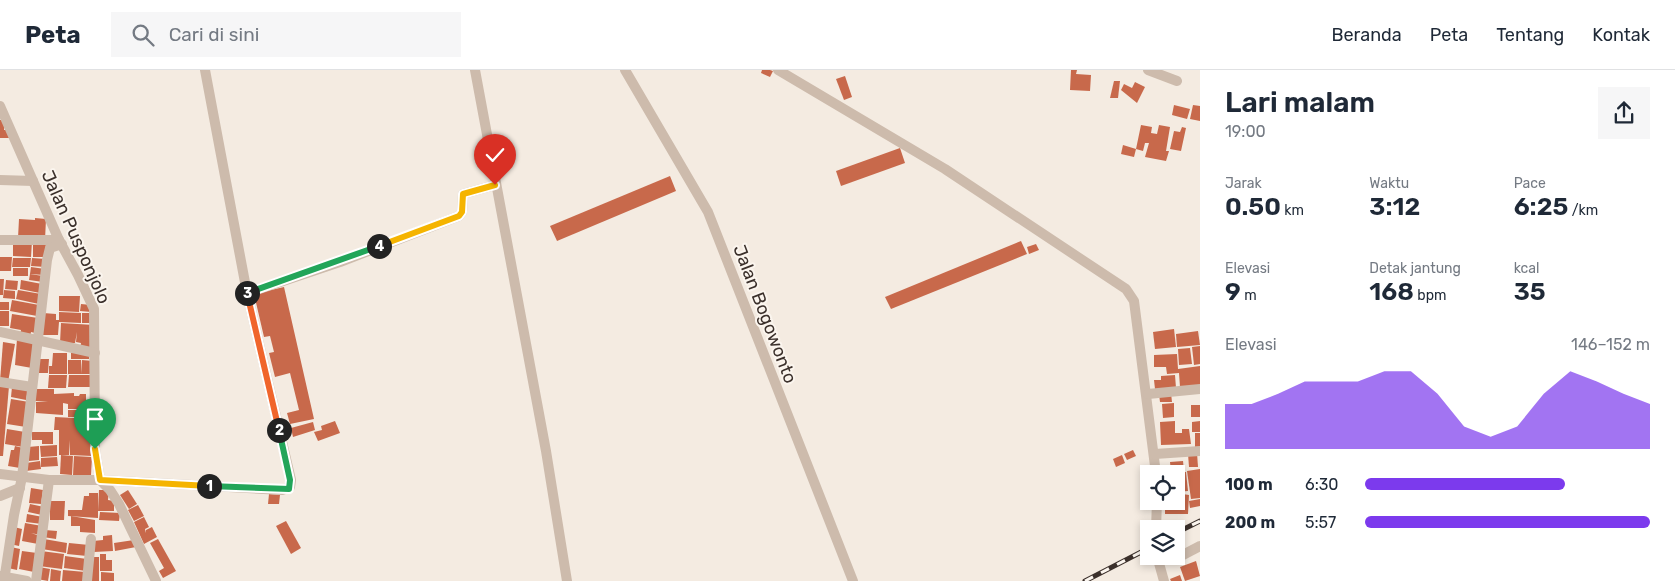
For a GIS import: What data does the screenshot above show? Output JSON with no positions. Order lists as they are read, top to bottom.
{
  "streets": {
    "street": ["Jalan Pusponjolo", "Jalan Bogowonto"]
  },
  "page": {
    "header": "Peta",
    "search": "Cari di sini",
    "nav": [
      "Beranda",
      "Peta",
      "Tentang",
      "Kontak"
    ],
    "heading": ["Lari malam", "19:00"],
    "stats": [
      ["Jarak", "0.50 km"],
      ["Waktu", "3:12"],
      ["Pace", "6:25 /km"],
      ["Elevasi", "9 m"],
      ["Detak jantung", "168 bpm"],
      ["kcal", "35"]
    ],
    "pins": [
      "4",
      "3",
      "2",
      "1"
    ],
    "chart": ["Elevasi", "146–152 m"],
    "list": [
      {
        "name": "100 m",
        "note": "6:30"
      },
      {
        "name": "200 m",
        "note": "5:57"
      }
    ]
  }
}
